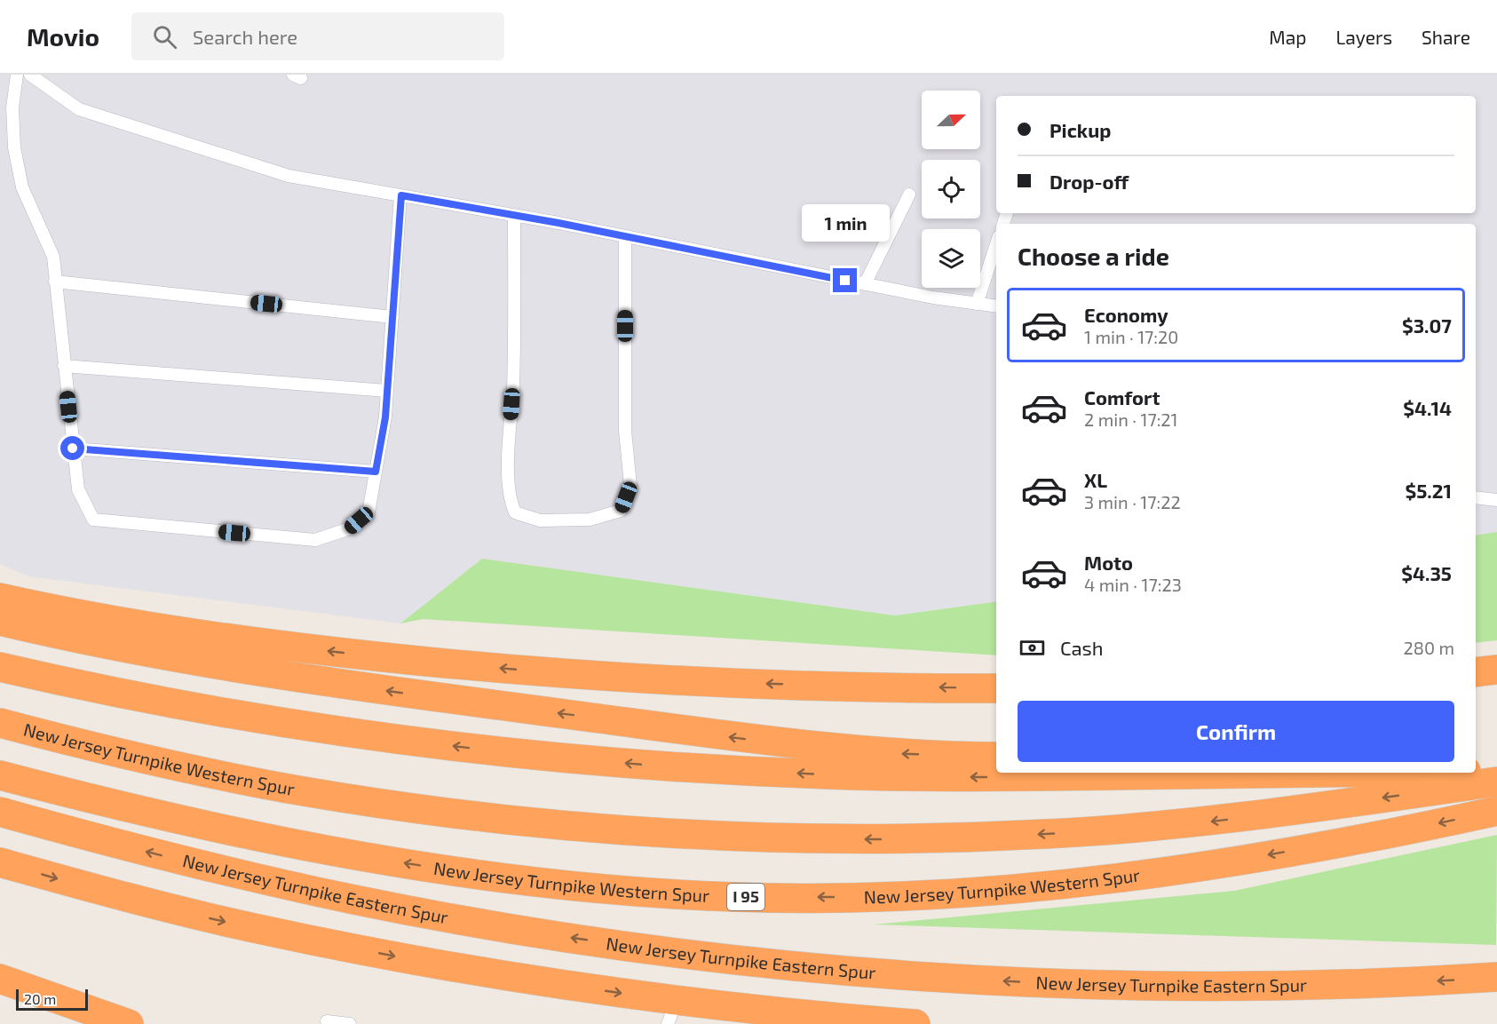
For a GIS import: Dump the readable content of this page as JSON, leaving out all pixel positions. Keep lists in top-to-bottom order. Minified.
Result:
{"streets":{"highway":["New Jersey Turnpike Western Spur","New Jersey Turnpike Eastern Spur","I 95"]},"scale_bar":"20 m","north":"right","page":{"header":"Movio","search":"Search here","nav":["Map","Layers","Share"],"banner":["Pickup","Drop-off"],"bubble":"1 min","heading":"Choose a ride","list":[{"name":"Economy","note":"1 min · 17:20","value":"$3.07"},{"name":"Comfort","note":"2 min · 17:21","value":"$4.14"},{"name":"XL","note":"3 min · 17:22","value":"$5.21"},{"name":"Moto","note":"4 min · 17:23","value":"$4.35"}],"pay":["Cash","280 m"],"buttons":"Confirm","scale":"20 m"}}
